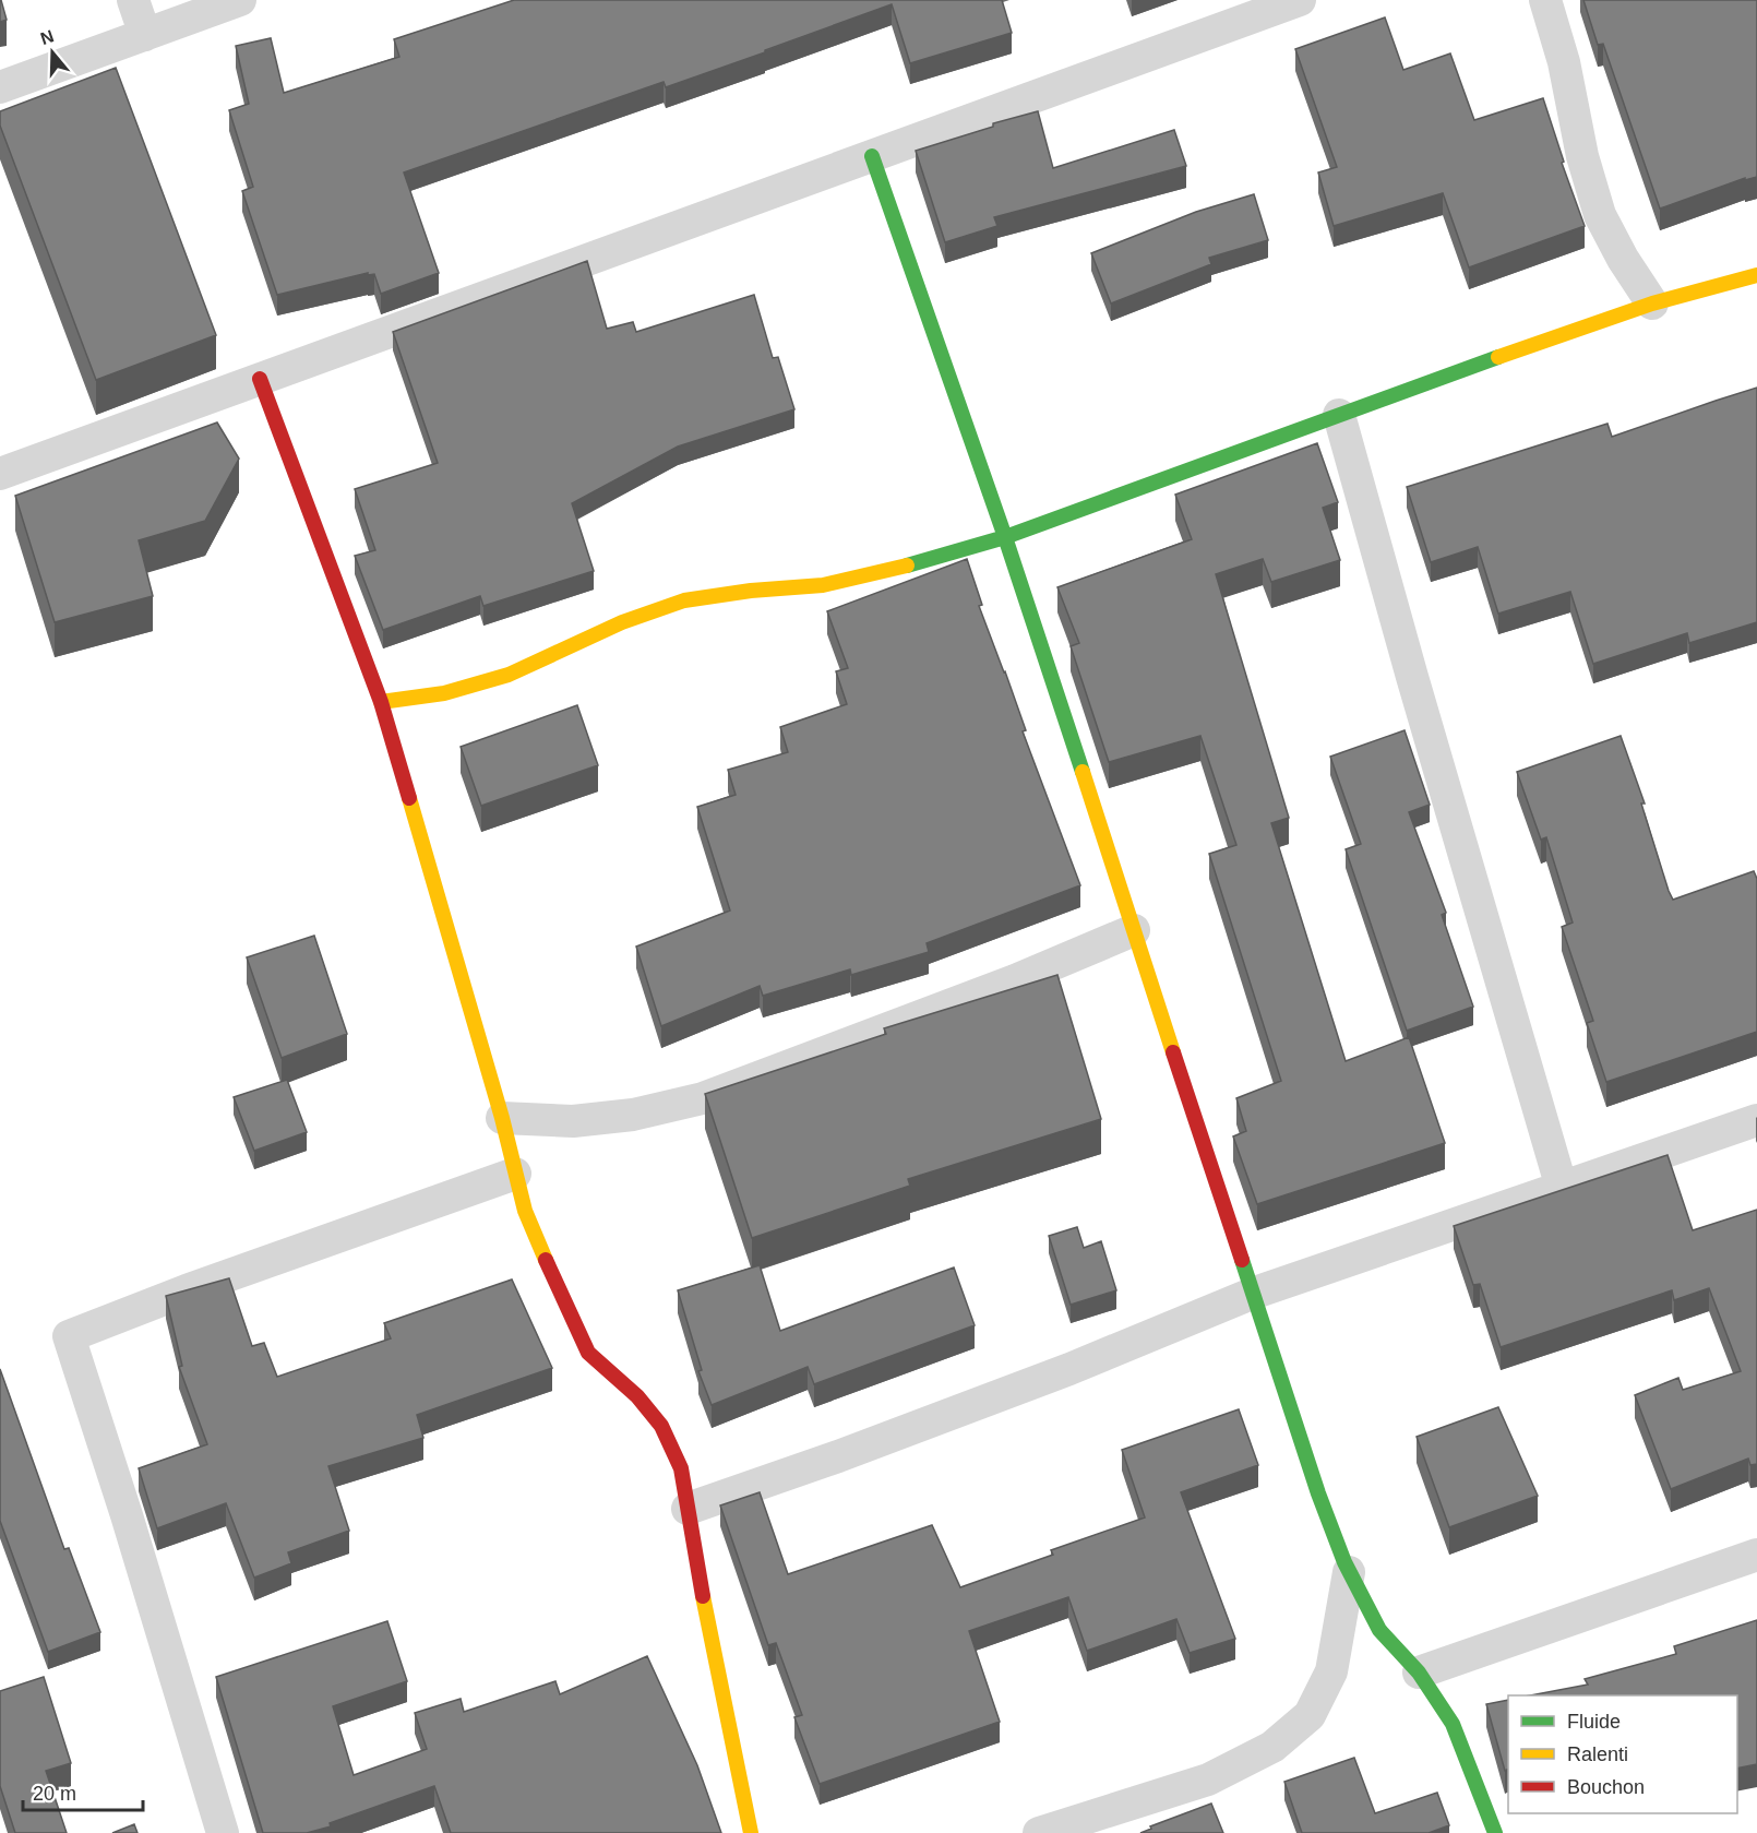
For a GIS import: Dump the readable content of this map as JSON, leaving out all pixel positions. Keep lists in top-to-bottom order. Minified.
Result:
{"legend":["Fluide","Ralenti","Bouchon"],"scale_bar":"20 m","north":"top"}
